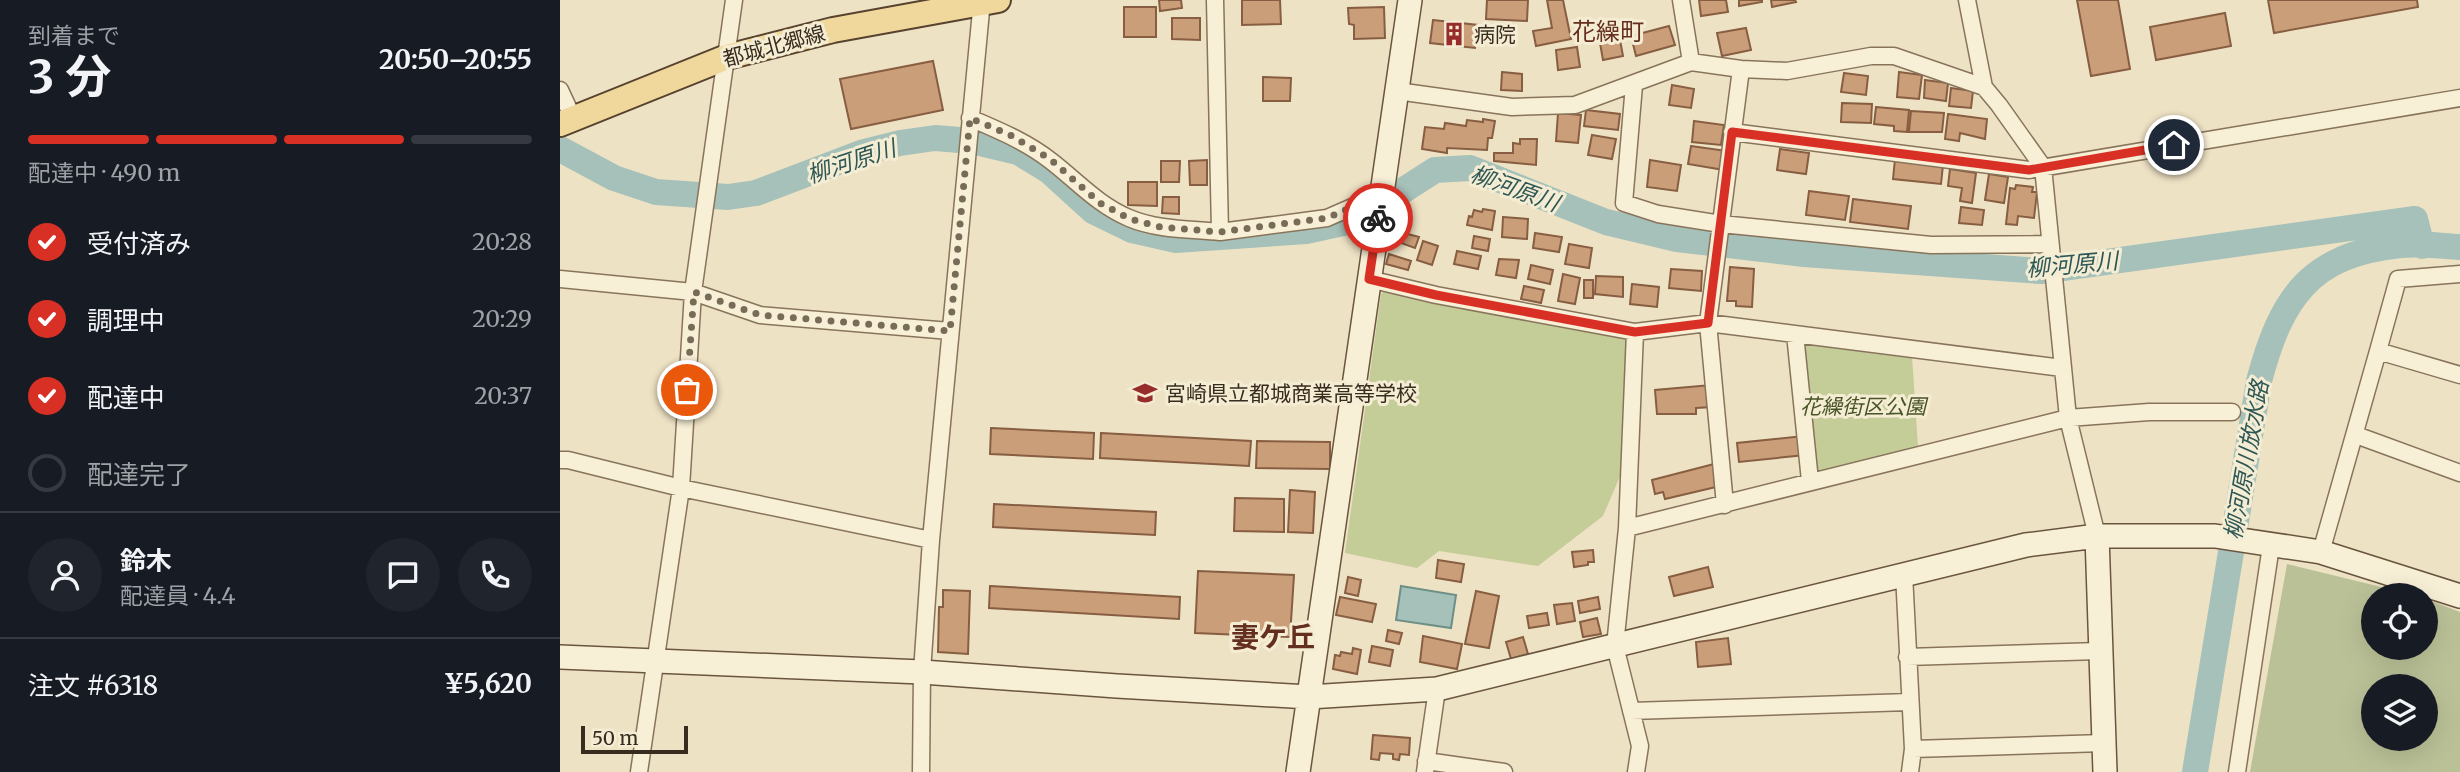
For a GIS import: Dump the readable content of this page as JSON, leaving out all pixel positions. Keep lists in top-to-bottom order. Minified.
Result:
{"streets":{"main road":["都城北郷線"]},"districts":["花繰町","妻ケ丘"],"water":["柳河原川","柳河原川放水路"],"parks":["花繰街区公園"],"places":{"building":["病院"],"school or university":["宮崎県立都城商業高等学校"]},"scale_bar":"50 m","page":{"heading":["3 分","到着まで","20:50–20:55"],"panel":["鈴木","配達員 · 4.4","注文 #6318","¥5,620"],"bar":"配達中 · 490 m","list":[["受付済み","20:28"],["調理中","20:29"],["配達中","20:37"],"配達完了"],"scale":"50 m"}}
